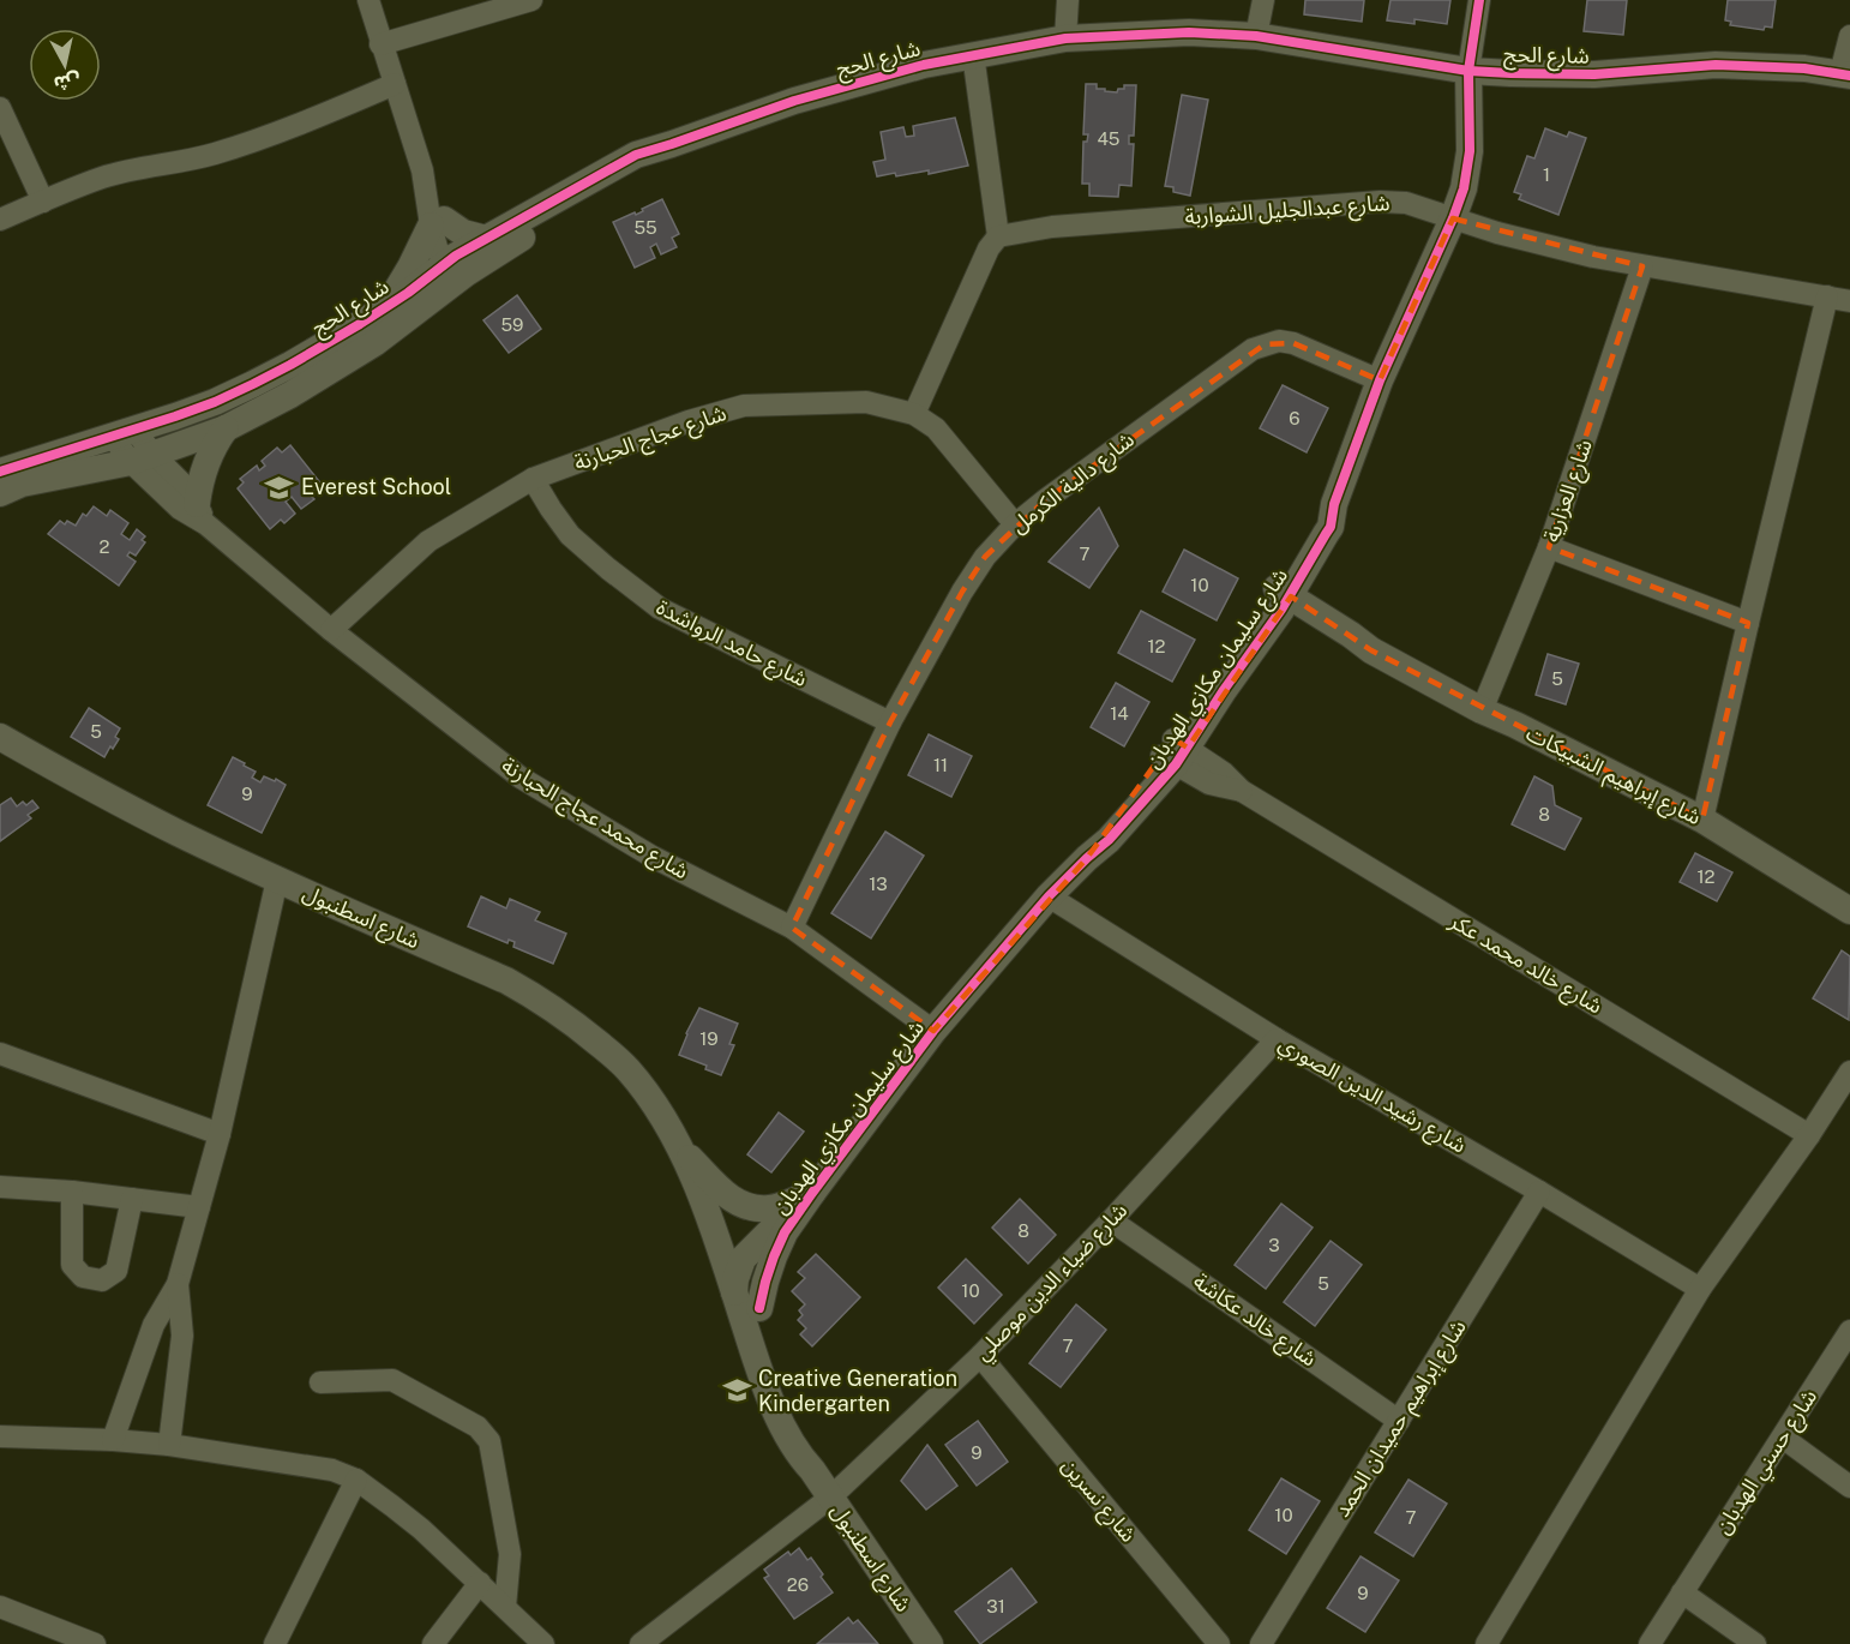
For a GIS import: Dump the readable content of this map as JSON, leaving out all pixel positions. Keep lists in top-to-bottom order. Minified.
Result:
{"streets":{"street":["شارع الحج","شارع عبدالجليل الشواربة","شارع عجاج الحبارنة","شارع دالية الكرمل","شارع العزارية","شارع حامد الرواشدة","شارع سليمان مكازي الهدبان","شارع إبراهيم الشبيكات","شارع محمد عجاج الحبارنة","شارع اسطنبول","شارع خالد محمد عكر","شارع رشيد الدين الصوري","شارع ضياء الدين موصلي","شارع خالد عكاشة","شارع إبراهيم حميدان الحمد","شارع حسني الهدبان","شارع نسرين"]},"crossings":[["شارع الحج","شارع سليمان مكازي الهدبان"],["شارع الحج","شارع محمد عجاج الحبارنة"],["شارع عبدالجليل الشواربة","شارع العزارية"],["شارع عبدالجليل الشواربة","شارع سليمان مكازي الهدبان"],["شارع عجاج الحبارنة","شارع دالية الكرمل"],["شارع عجاج الحبارنة","شارع حامد الرواشدة"],["شارع عجاج الحبارنة","شارع محمد عجاج الحبارنة"],["شارع دالية الكرمل","شارع حامد الرواشدة"],["شارع دالية الكرمل","شارع سليمان مكازي الهدبان"],["شارع دالية الكرمل","شارع محمد عجاج الحبارنة"],["شارع العزارية","شارع إبراهيم الشبيكات"],["شارع سليمان مكازي الهدبان","شارع إبراهيم الشبيكات"],["شارع سليمان مكازي الهدبان","شارع محمد عجاج الحبارنة"],["شارع سليمان مكازي الهدبان","شارع اسطنبول"],["شارع سليمان مكازي الهدبان","شارع خالد محمد عكر"],["شارع سليمان مكازي الهدبان","شارع رشيد الدين الصوري"],["شارع اسطنبول","شارع ضياء الدين موصلي"],["شارع رشيد الدين الصوري","شارع ضياء الدين موصلي"],["شارع رشيد الدين الصوري","شارع إبراهيم حميدان الحمد"],["شارع ضياء الدين موصلي","شارع خالد عكاشة"],["شارع ضياء الدين موصلي","شارع نسرين"],["شارع خالد عكاشة","شارع إبراهيم حميدان الحمد"]],"places":{"school or university":["Everest School","Creative Generation Kindergarten"]},"house_numbers":["45","1","55","59","6","2","7","10","12","5","14","5","11","9","8","12","13","19","8","3","5","10","7","9","10","7","26","9","31"],"north":"bottom"}
